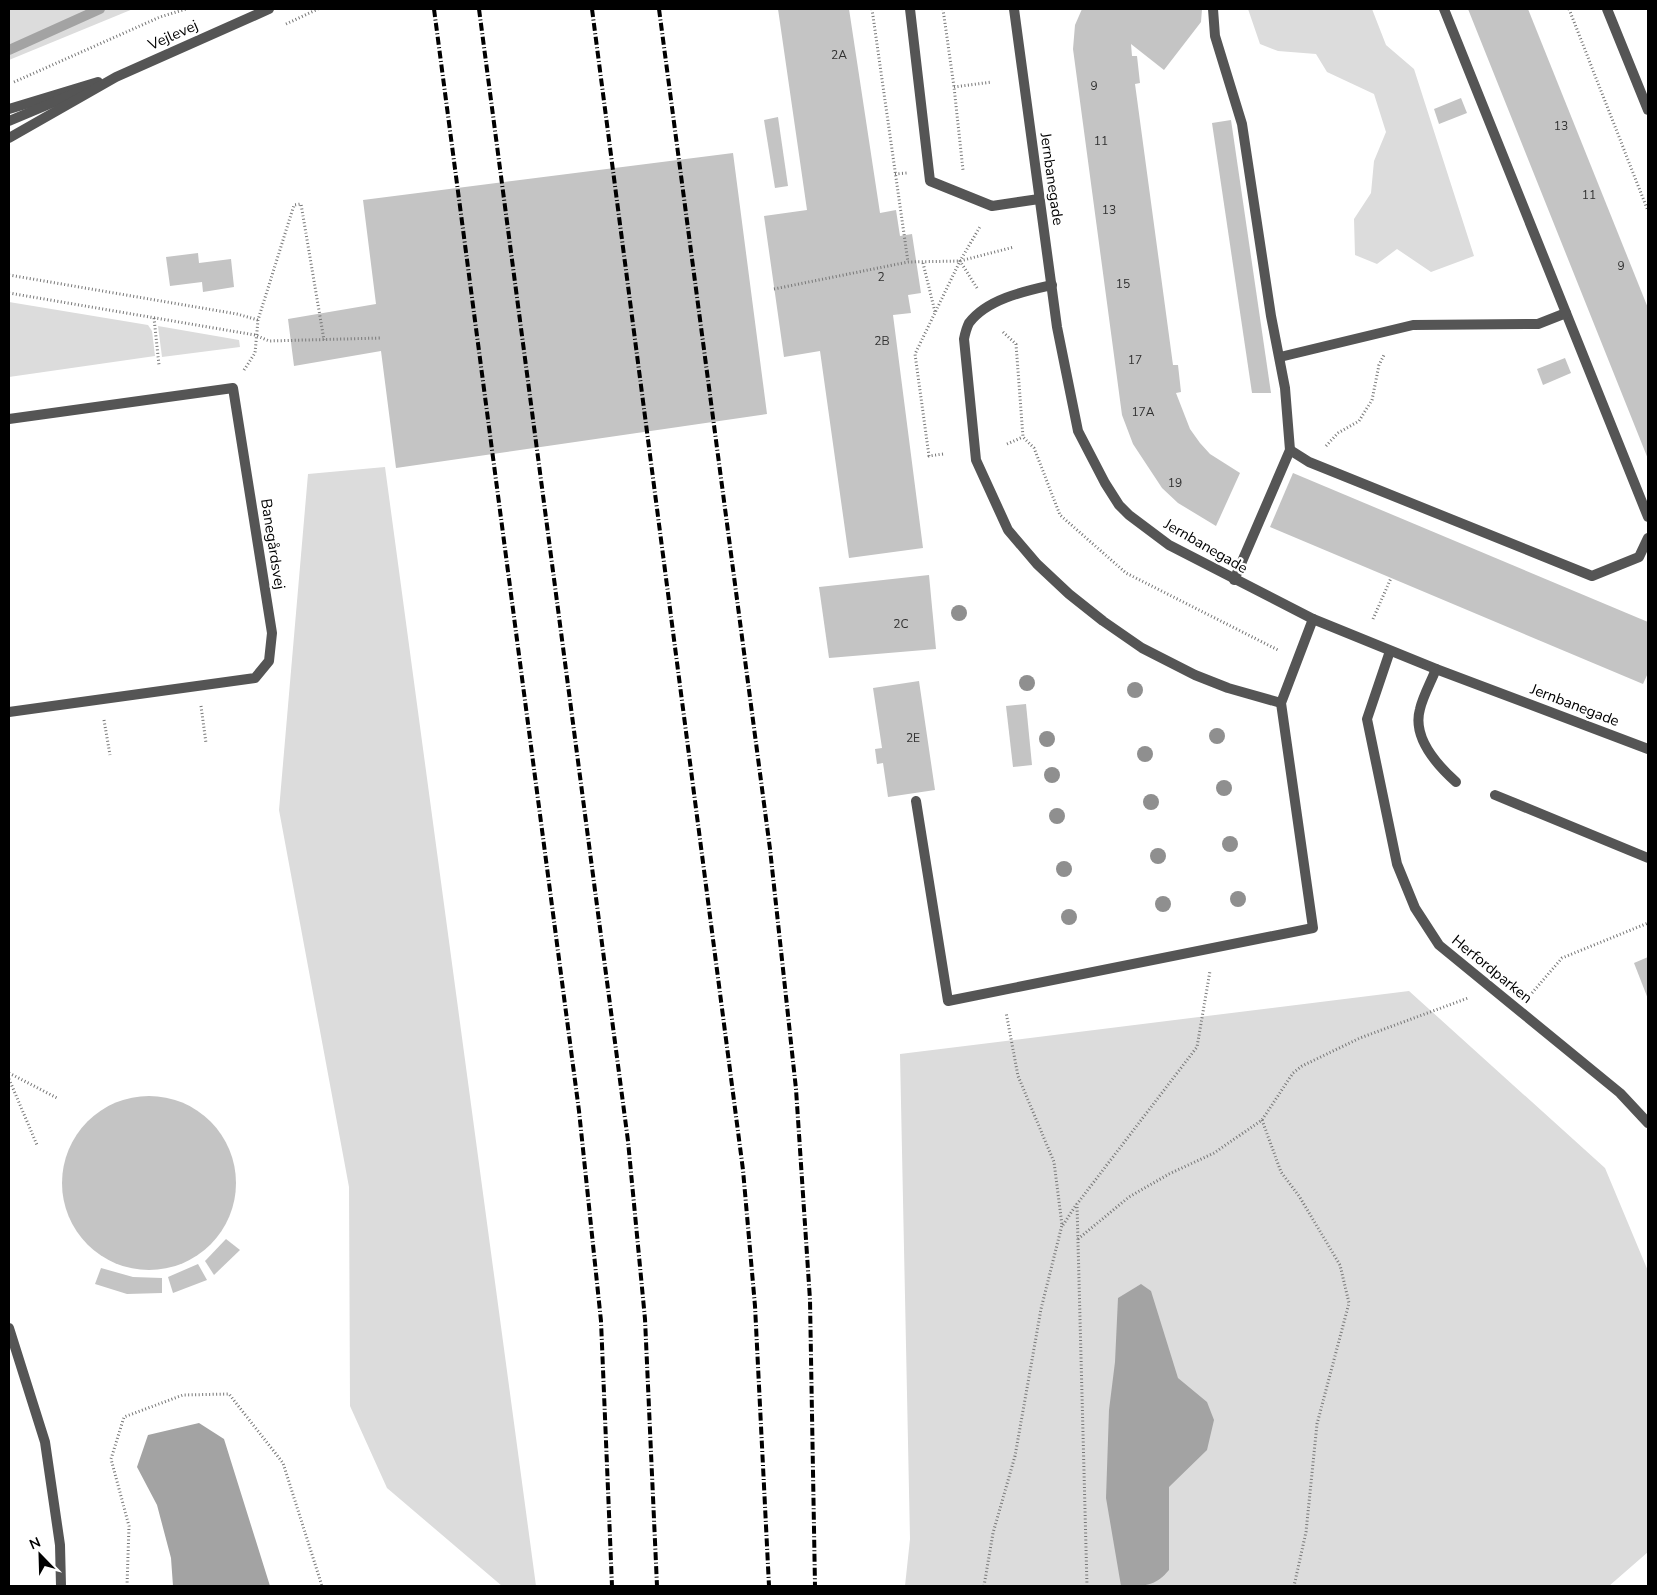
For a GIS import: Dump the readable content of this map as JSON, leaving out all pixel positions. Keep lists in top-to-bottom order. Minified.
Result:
{"streets":{"street":["Vejlevej","Jernbanegade","Banegårdsvej","Herfordparken"]},"crossings":[["Jernbanegade","Herfordparken"]],"house_numbers":["2A","9","13","11","11","13","9","2","15","2B","17","17A","19","2C","2E"],"north":"top left"}
